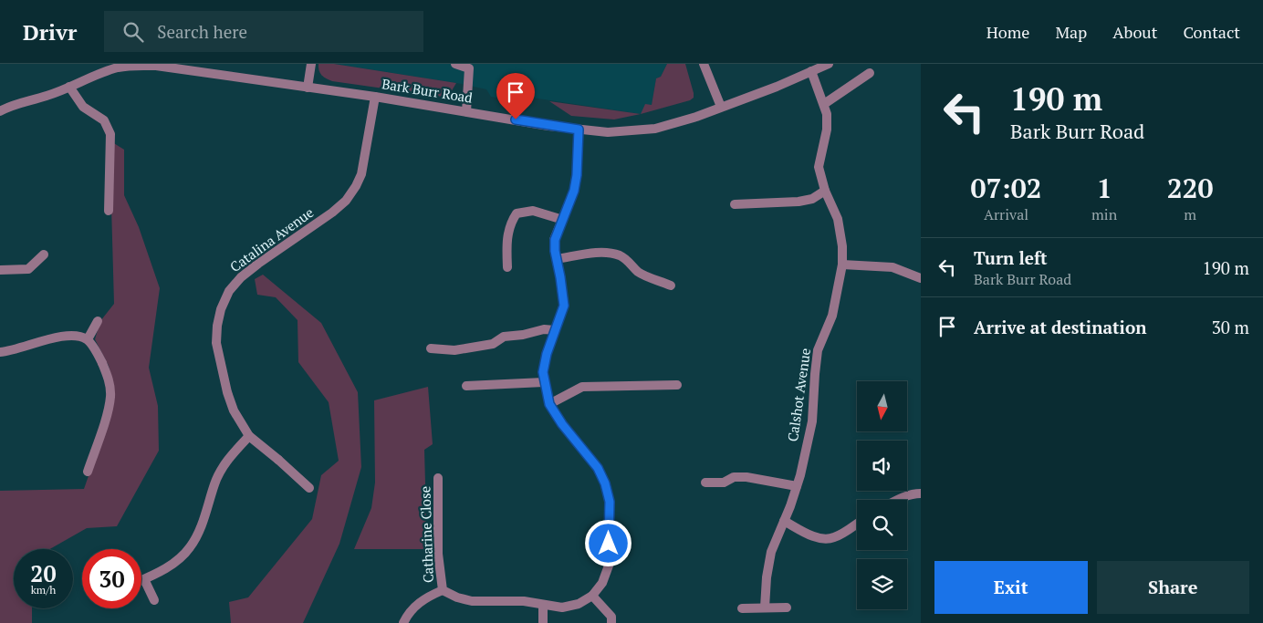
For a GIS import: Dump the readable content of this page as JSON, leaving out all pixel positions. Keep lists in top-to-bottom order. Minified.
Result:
{"streets":{"street":["Bark Burr Road","Catalina Avenue","Calshot Avenue","Catharine Close"]},"crossings":[["Bark Burr Road","Catalina Avenue"],["Bark Burr Road","Calshot Avenue"]],"north":"bottom","page":{"header":"Drivr","search":"Search here","nav":["Home","Map","About","Contact"],"turn":["190 m","Bark Burr Road"],"eta":["07:02","Arrival","1","min","220","m"],"list":[{"name":"Turn left","note":"Bark Burr Road","value":"190 m"},{"name":"Arrive at destination","value":"30 m"}],"speed":"20 km/h","limit":"30","buttons":["Exit","Share"]}}
